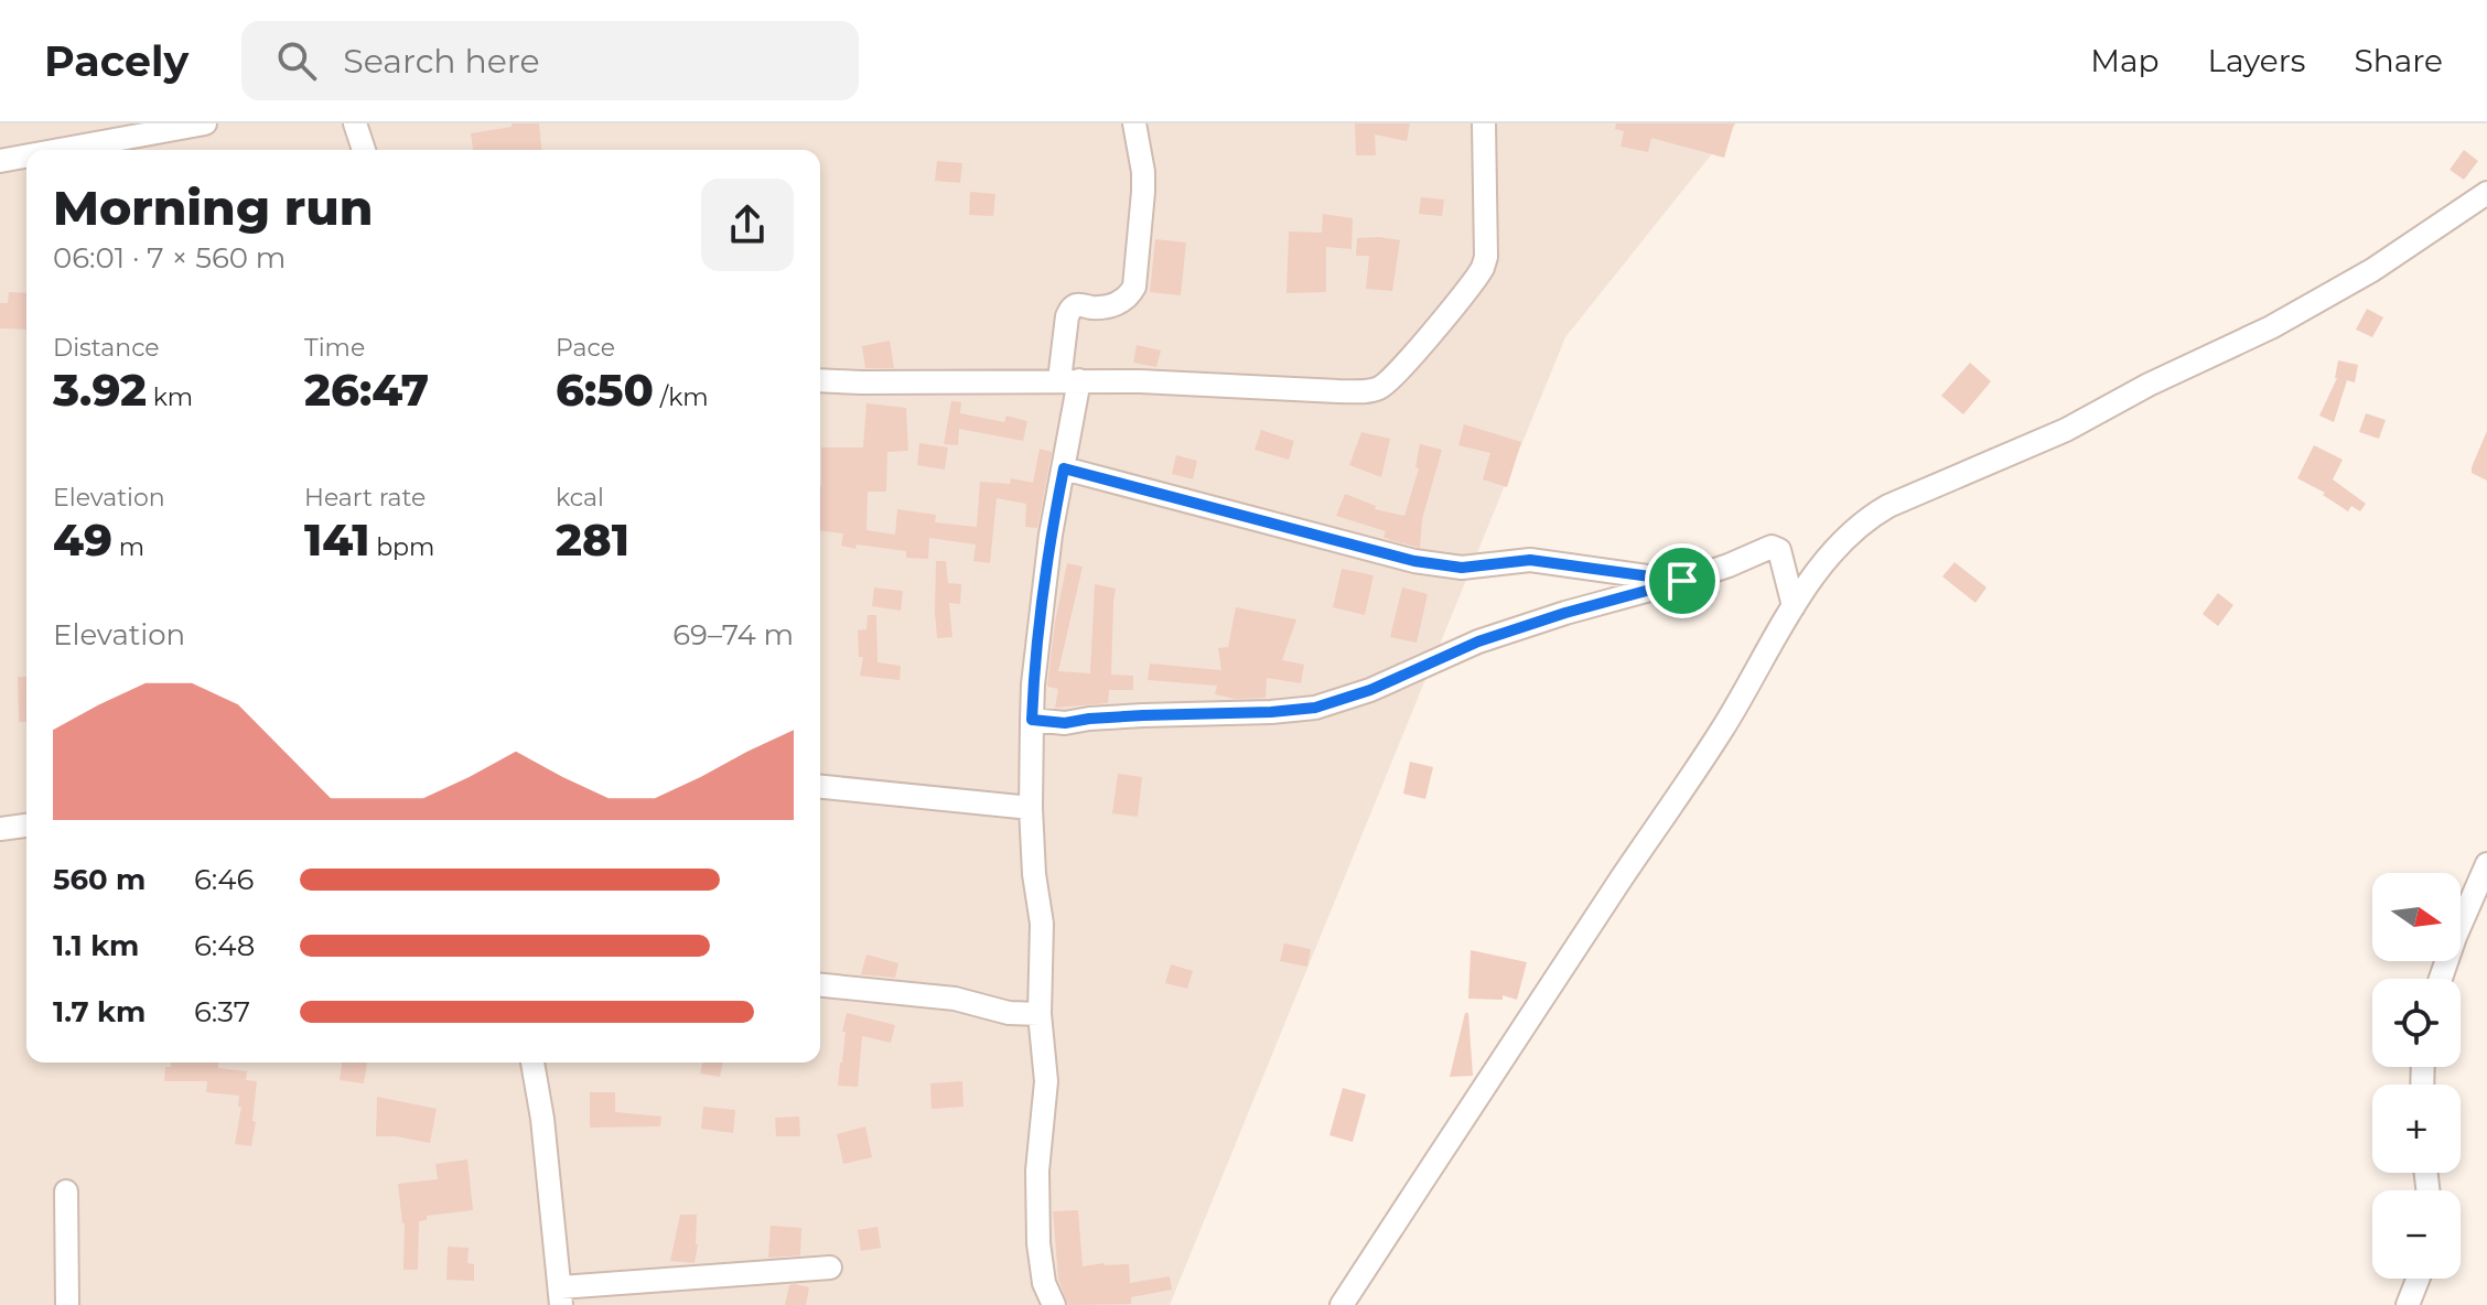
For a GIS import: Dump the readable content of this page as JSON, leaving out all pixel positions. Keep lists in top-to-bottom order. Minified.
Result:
{"north":"right","page":{"header":"Pacely","search":"Search here","nav":["Map","Layers","Share"],"heading":["Morning run","06:01 · 7 × 560 m"],"stats":[["Distance","3.92 km"],["Time","26:47"],["Pace","6:50 /km"],["Elevation","49 m"],["Heart rate","141 bpm"],["kcal","281"]],"chart":["Elevation","69–74 m"],"list":[{"name":"560 m","note":"6:46"},{"name":"1.1 km","note":"6:48"},{"name":"1.7 km","note":"6:37"}],"map_buttons":["+","−"]}}
